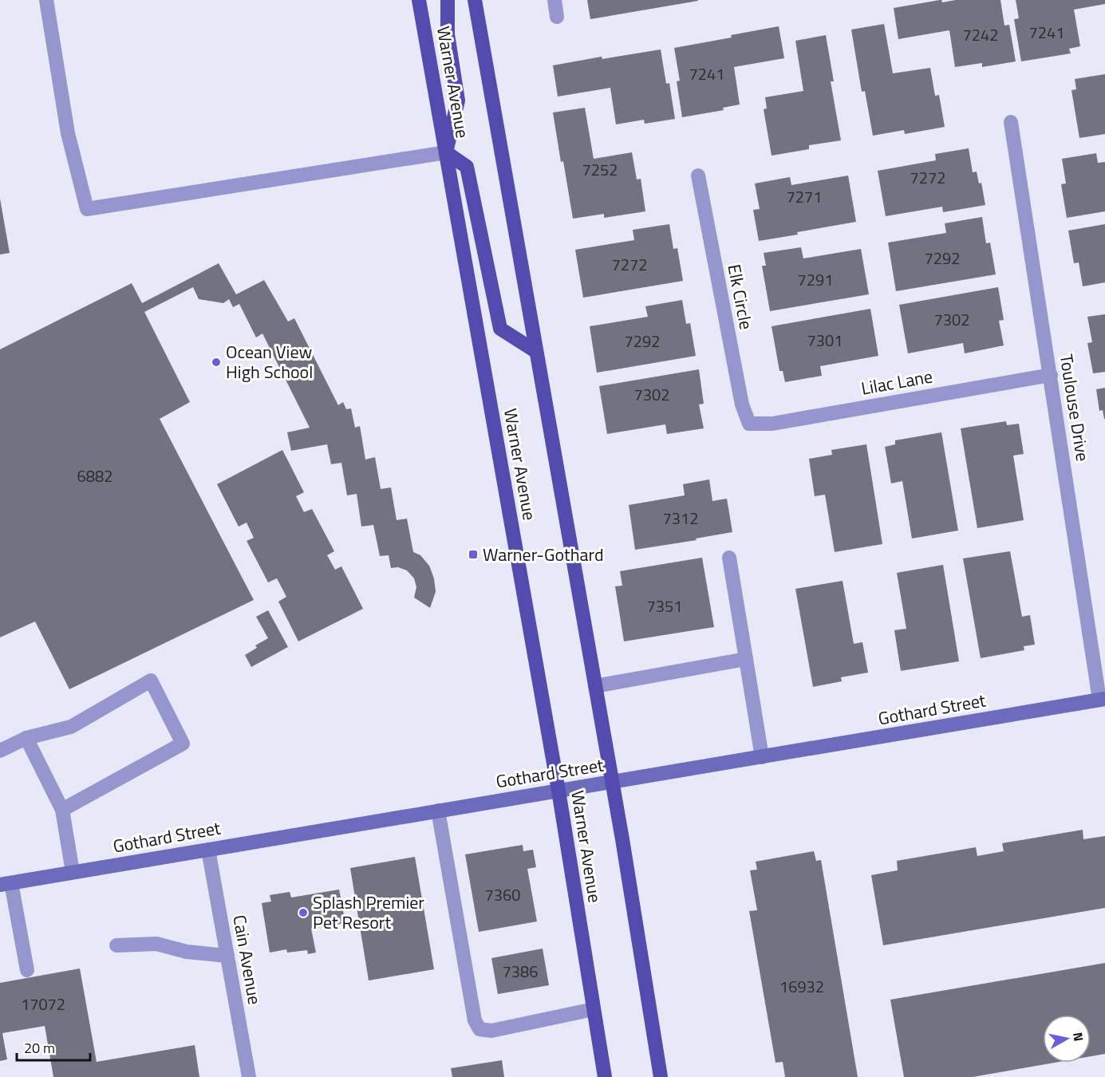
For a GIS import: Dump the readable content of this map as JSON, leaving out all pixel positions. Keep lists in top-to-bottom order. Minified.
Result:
{"streets":{"main road":["Warner Avenue"],"street":["Elk Circle","Lilac Lane","Toulouse Drive","Gothard Street","Cain Avenue"]},"crossings":[["Warner Avenue","Gothard Street"],["Elk Circle","Lilac Lane"],["Lilac Lane","Toulouse Drive"],["Toulouse Drive","Gothard Street"],["Gothard Street","Cain Avenue"]],"places":{"other":["Ocean View High School","Splash Premier Pet Resort"],"transit":["Warner-Gothard"]},"house_numbers":["7241","7242","7241","7252","7272","7271","7292","7272","7291","7302","7301","7292","7302","6882","7312","7351","7360","7386","16932","17072"],"scale_bar":"20 m","north":"right"}
